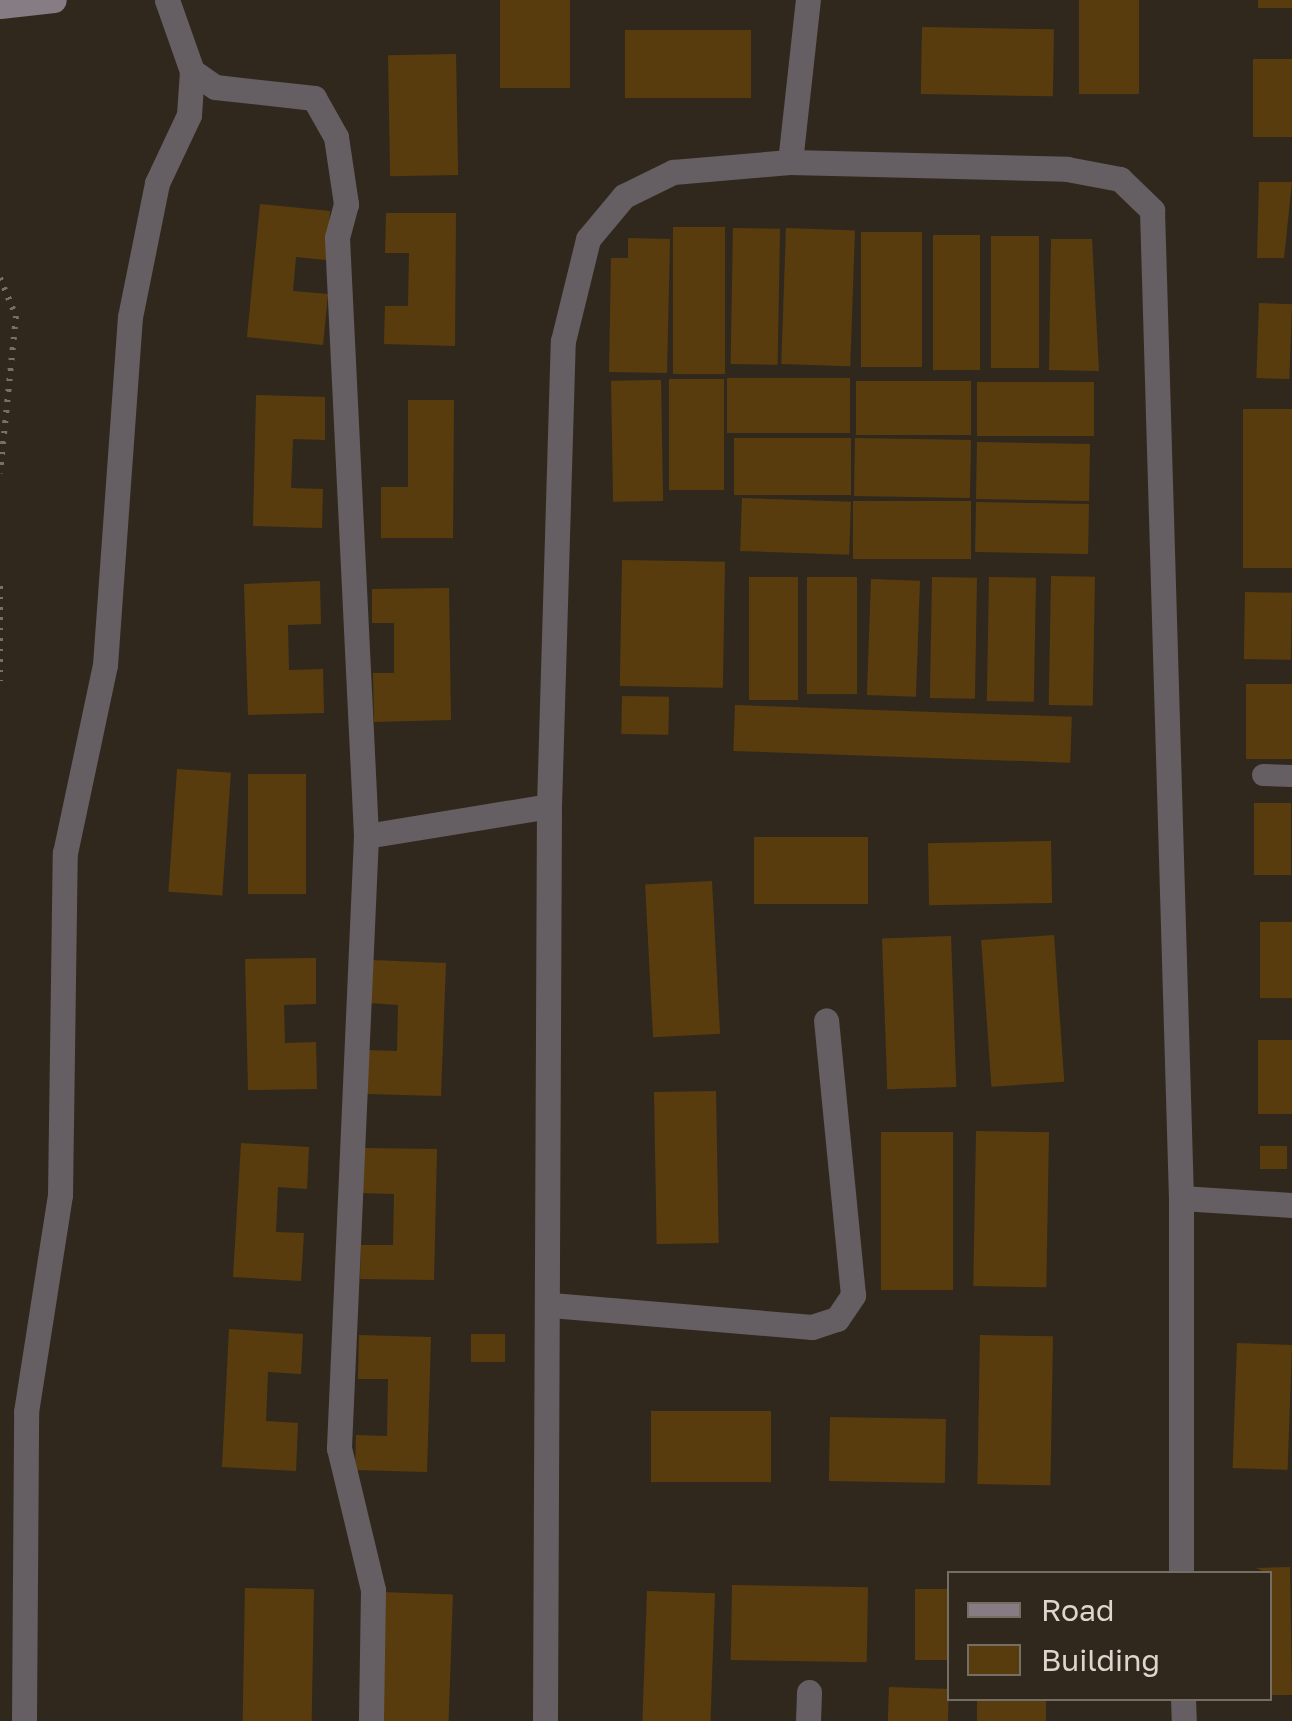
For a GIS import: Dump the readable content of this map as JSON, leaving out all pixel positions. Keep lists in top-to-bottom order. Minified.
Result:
{"legend":["Road","Building"]}
